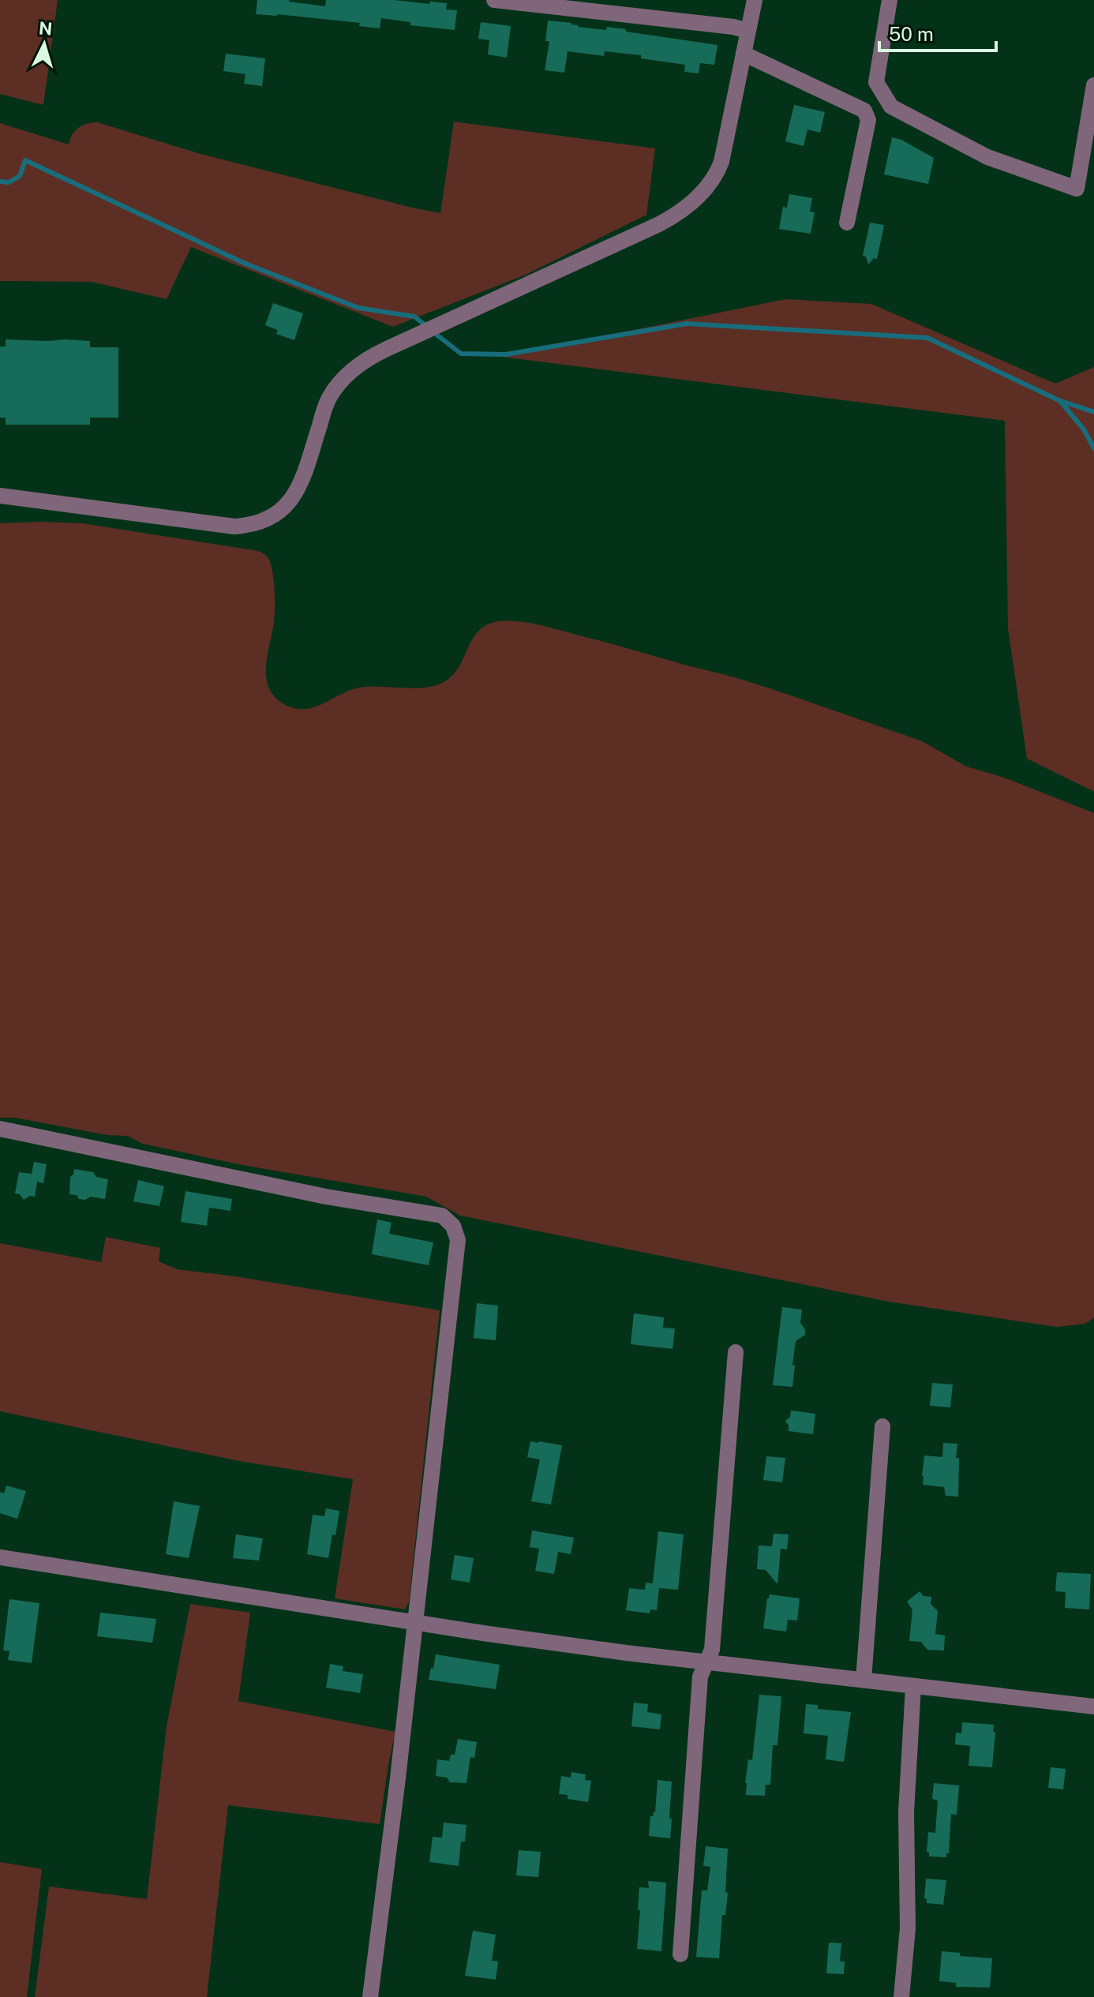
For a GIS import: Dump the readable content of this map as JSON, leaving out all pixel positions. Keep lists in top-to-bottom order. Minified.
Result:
{"scale_bar":"50 m","north":"top"}
